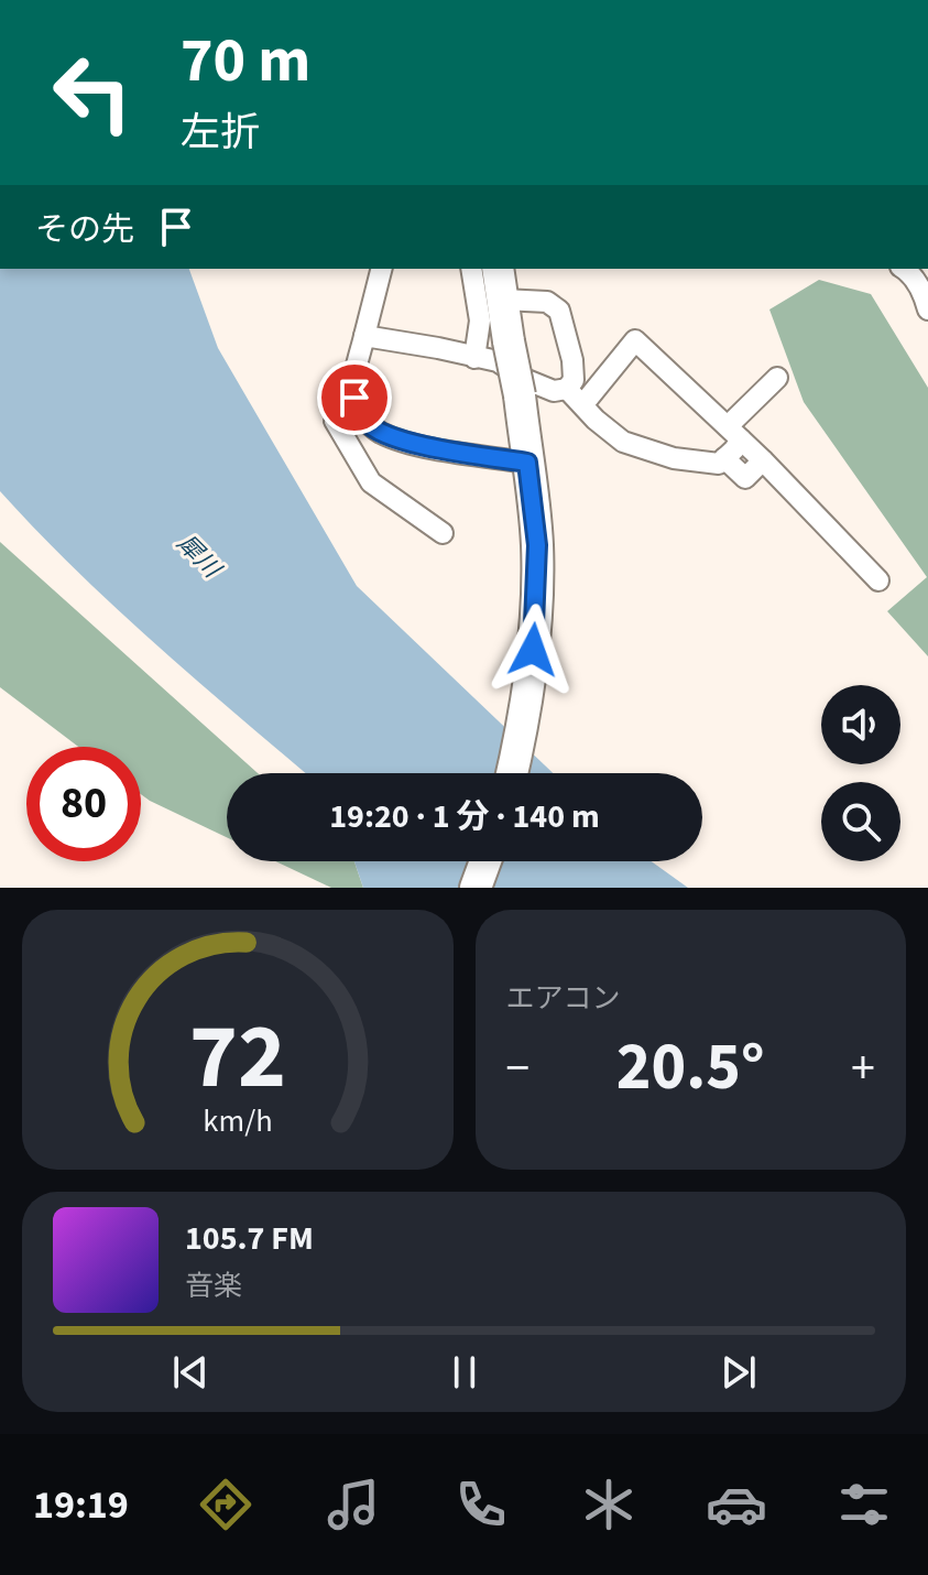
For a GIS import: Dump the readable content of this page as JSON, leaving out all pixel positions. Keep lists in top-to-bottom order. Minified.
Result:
{"water":["犀川"],"page":{"turn":["70 m","左折"],"then":"その先","limit":"80","trip":"19:20 · 1 分 · 140 m","tile":"エアコン","heat":["−","20.5°","+"],"song":["105.7 FM","音楽"],"tabs":"19:19","gauge":["72","km/h"]}}
